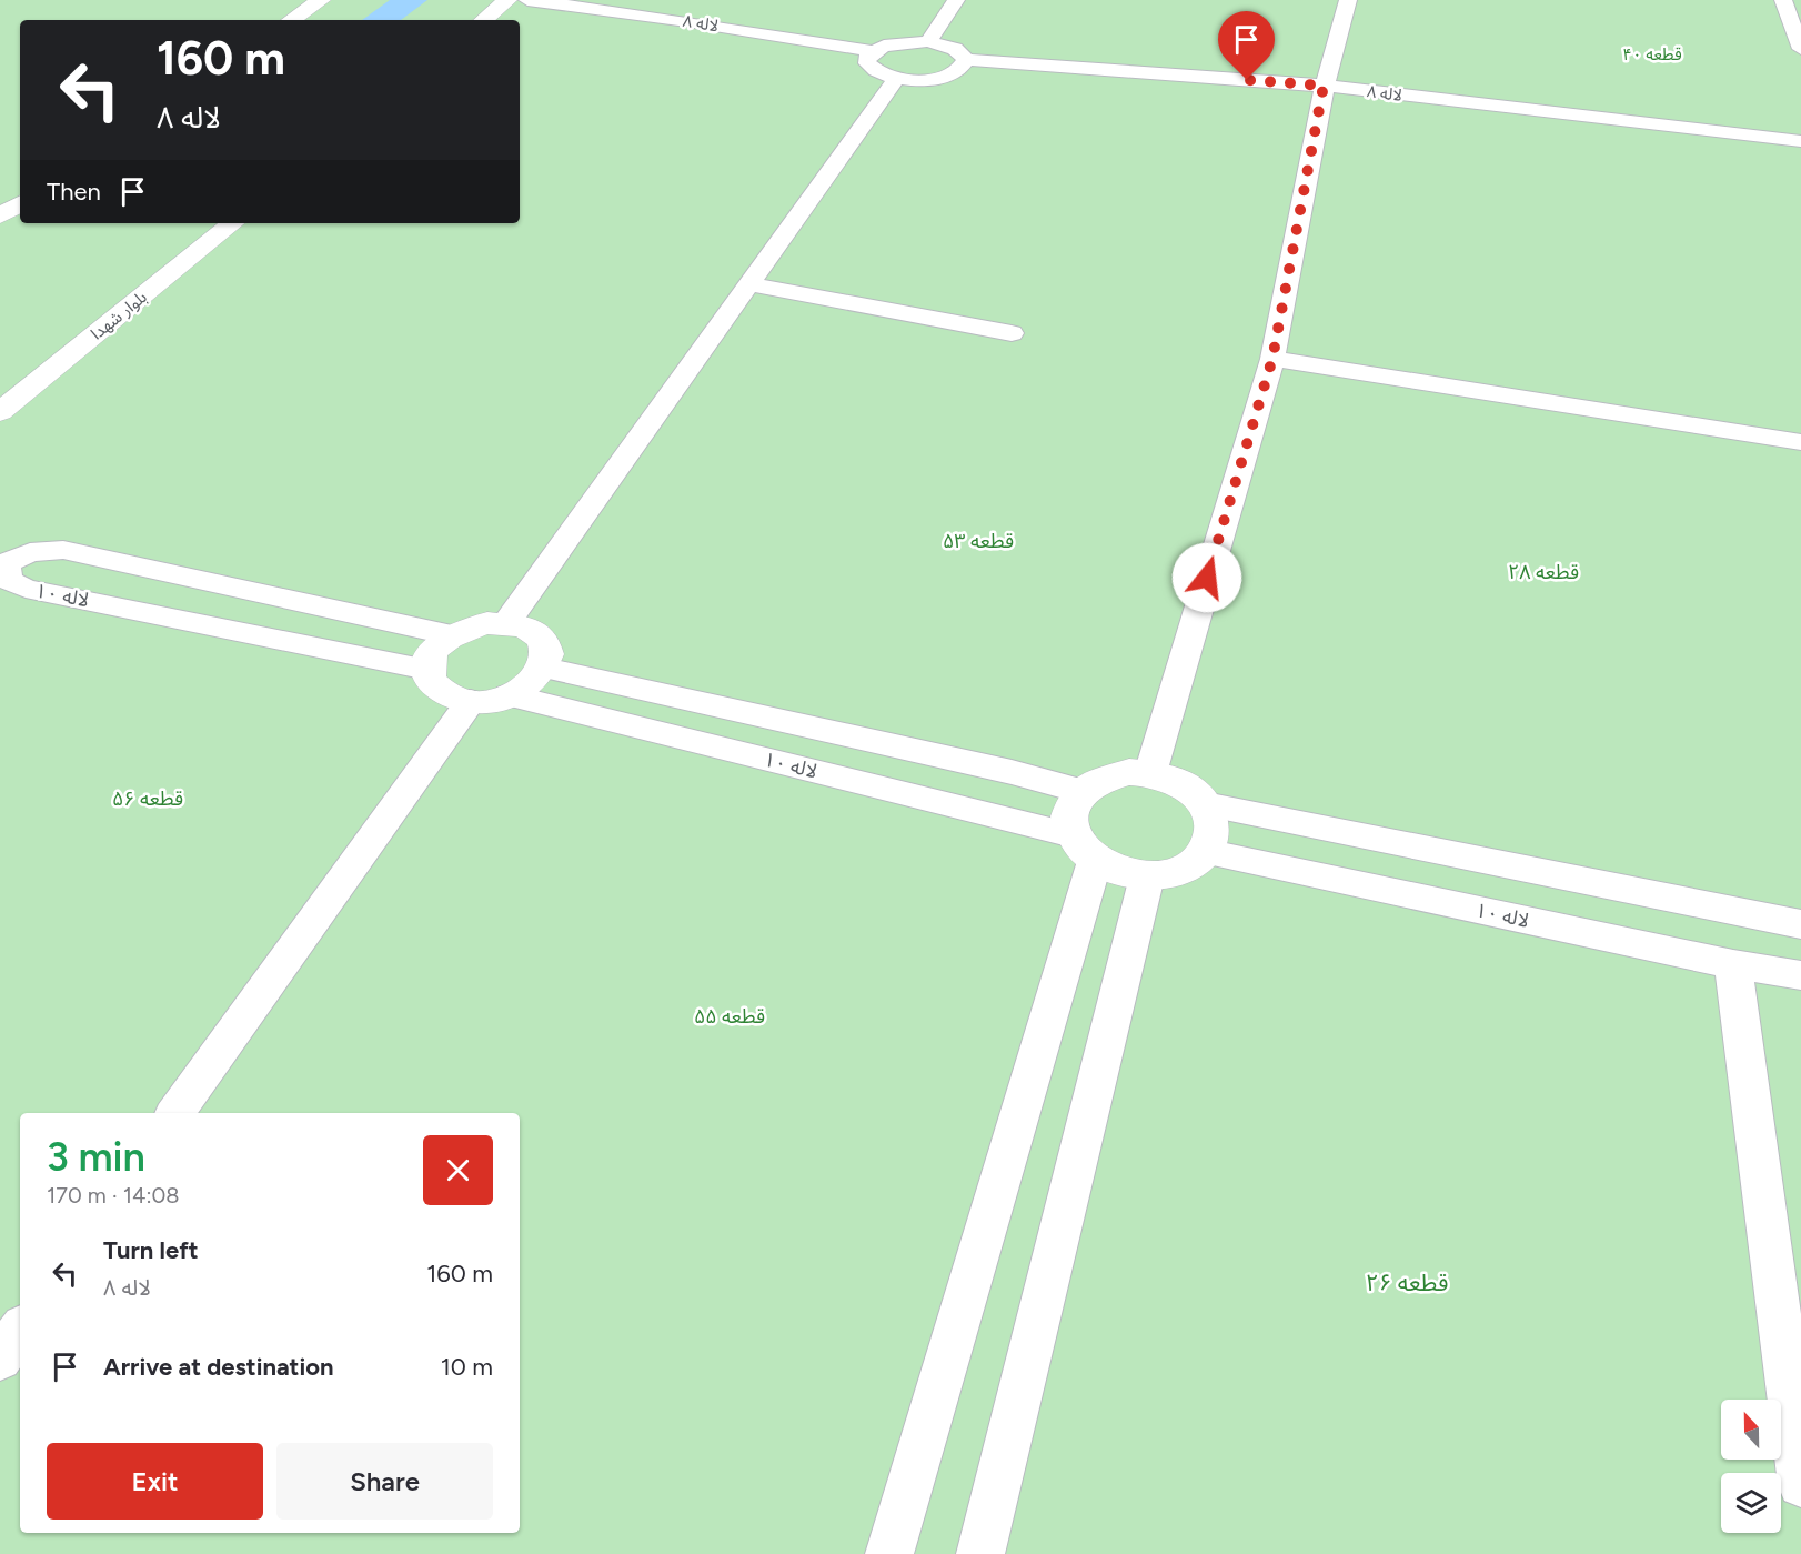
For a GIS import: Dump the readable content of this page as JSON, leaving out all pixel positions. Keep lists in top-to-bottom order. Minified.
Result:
{"streets":{"street":["بلوار شهدا"],"lane":["لاله ۸","لاله ۱۰"]},"parks":["قطعه ۴۰","قطعه ۵۳","قطعه ۲۸","قطعه ۵۶","قطعه ۵۵","قطعه ۲۶"],"north":"top","page":{"turn":["160 m","لاله ۸"],"then":"Then","heading":["3 min","170 m · 14:08"],"list":[{"name":"Turn left","note":"لاله ۸","value":"160 m"},{"name":"Arrive at destination","value":"10 m"}],"buttons":["Exit","Share"]}}
